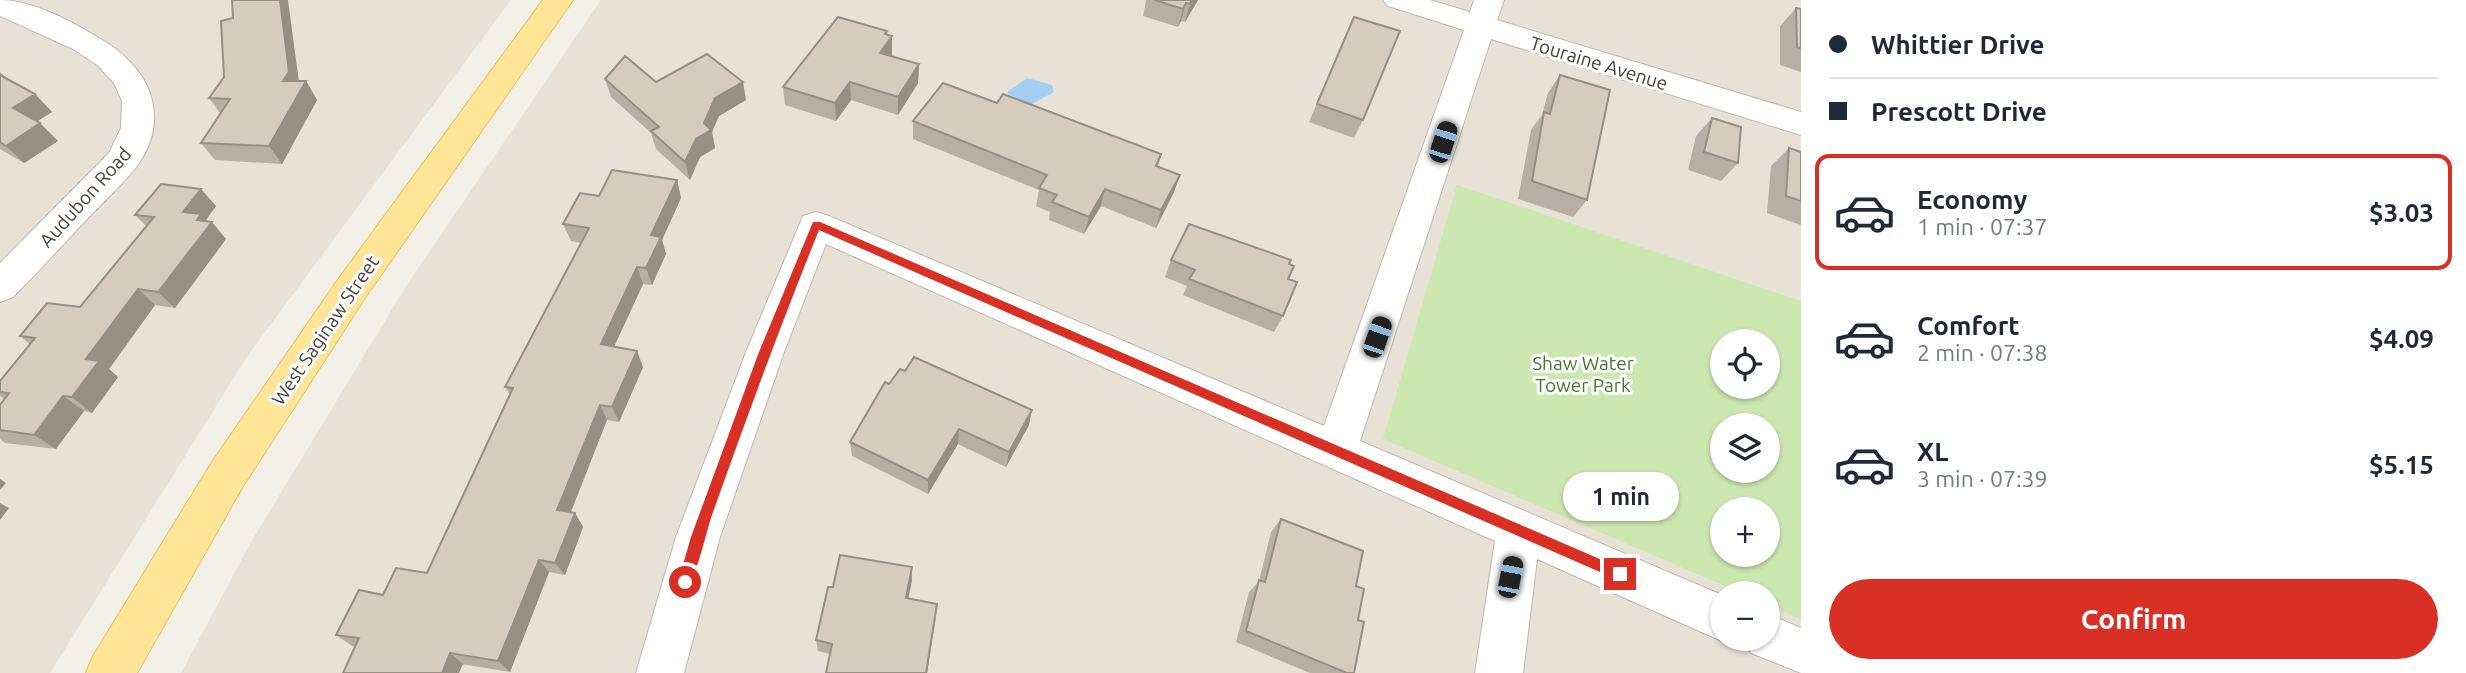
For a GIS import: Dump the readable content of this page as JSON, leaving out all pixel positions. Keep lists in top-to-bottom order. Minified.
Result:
{"streets":{"main road":["West Saginaw Street"],"street":["Touraine Avenue","Audubon Road"]},"parks":["Shaw Water Tower Park"],"page":{"banner":["Whittier Drive","Prescott Drive"],"list":[{"name":"Economy","note":"1 min · 07:37","value":"$3.03"},{"name":"Comfort","note":"2 min · 07:38","value":"$4.09"},{"name":"XL","note":"3 min · 07:39","value":"$5.15"}],"map_buttons":["+","−"],"bubble":"1 min","buttons":"Confirm"}}
